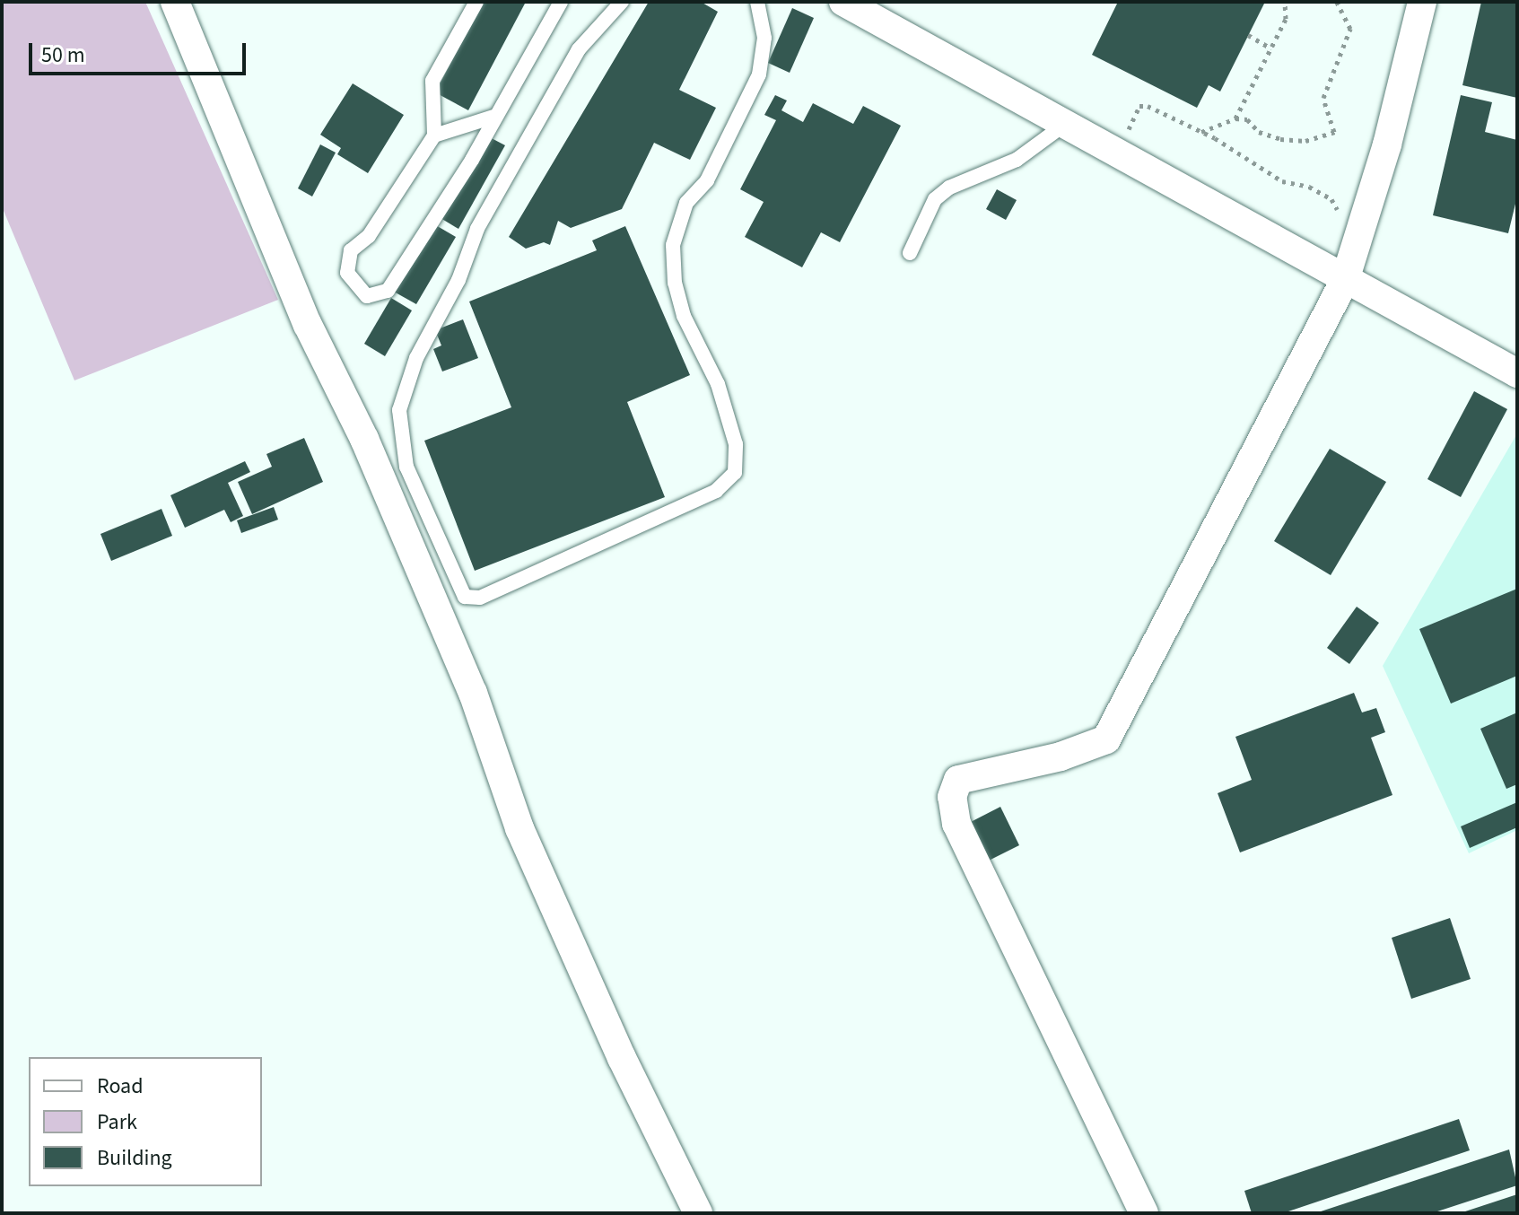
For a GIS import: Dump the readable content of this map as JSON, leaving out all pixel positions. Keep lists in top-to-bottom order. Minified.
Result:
{"legend":["Road","Park","Building"],"scale_bar":"50 m"}
